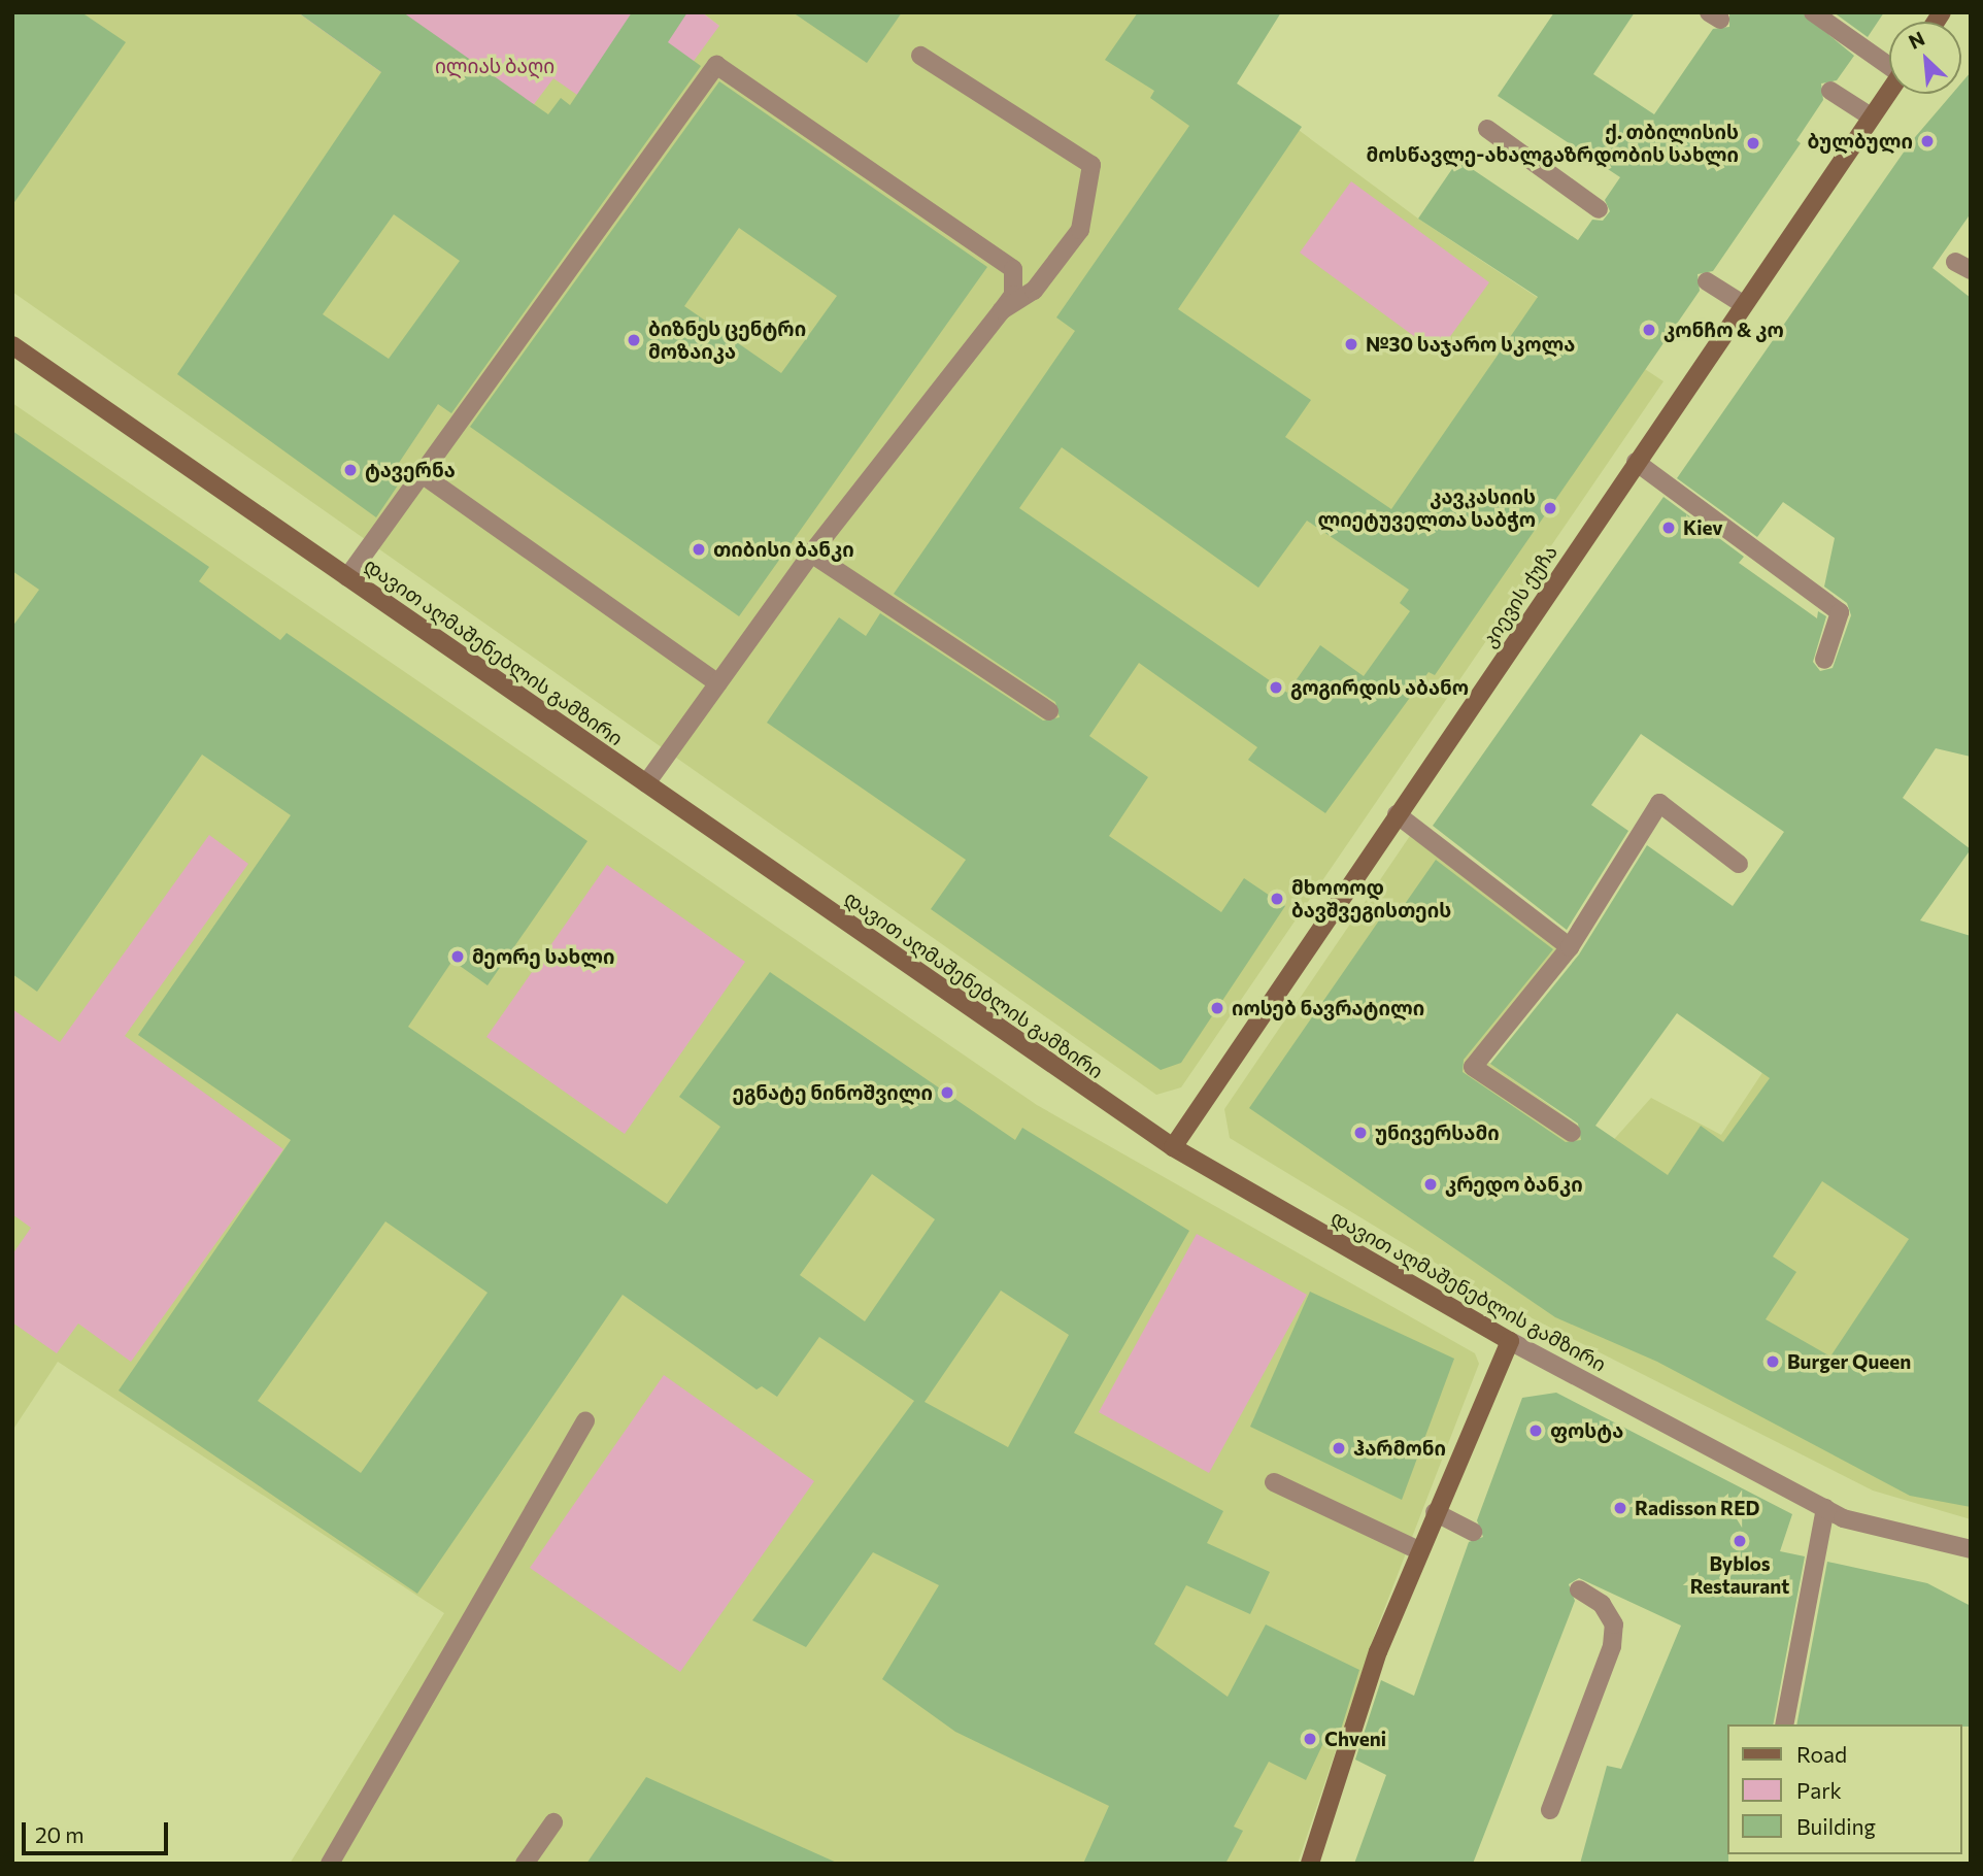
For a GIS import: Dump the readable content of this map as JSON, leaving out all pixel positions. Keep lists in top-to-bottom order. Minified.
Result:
{"streets":{"main road":["კიევის ქუჩა","დავით აღმაშენებლის გამზირი"]},"crossings":[["კიევის ქუჩა","დავით აღმაშენებლის გამზირი"]],"parks":["ილიას ბაღი"],"places":["ბულბული","ქ. თბილისის მოსწავლე-ახალგაზრდობის სახლი","კონჩო & კო","ბიზნეს ცენტრი მოზაიკა","№30 საჯარო სკოლა","ტავერნა","კავკასიის ლიეტუველთა საბჭო","Kiev","თიბისი ბანკი","გოგირდის აბანო","მხოოოდ ბავშვეგისთეის","მეორე სახლი","იოსებ ნავრატილი","ეგნატე ნინოშვილი","უნივერსამი","კრედო ბანკი","Burger Queen","ფოსტა","ჰარმონი","Radisson RED","Byblos Restaurant","Chveni"],"legend":["Road","Park","Building"],"scale_bar":"20 m","north":"top left"}
